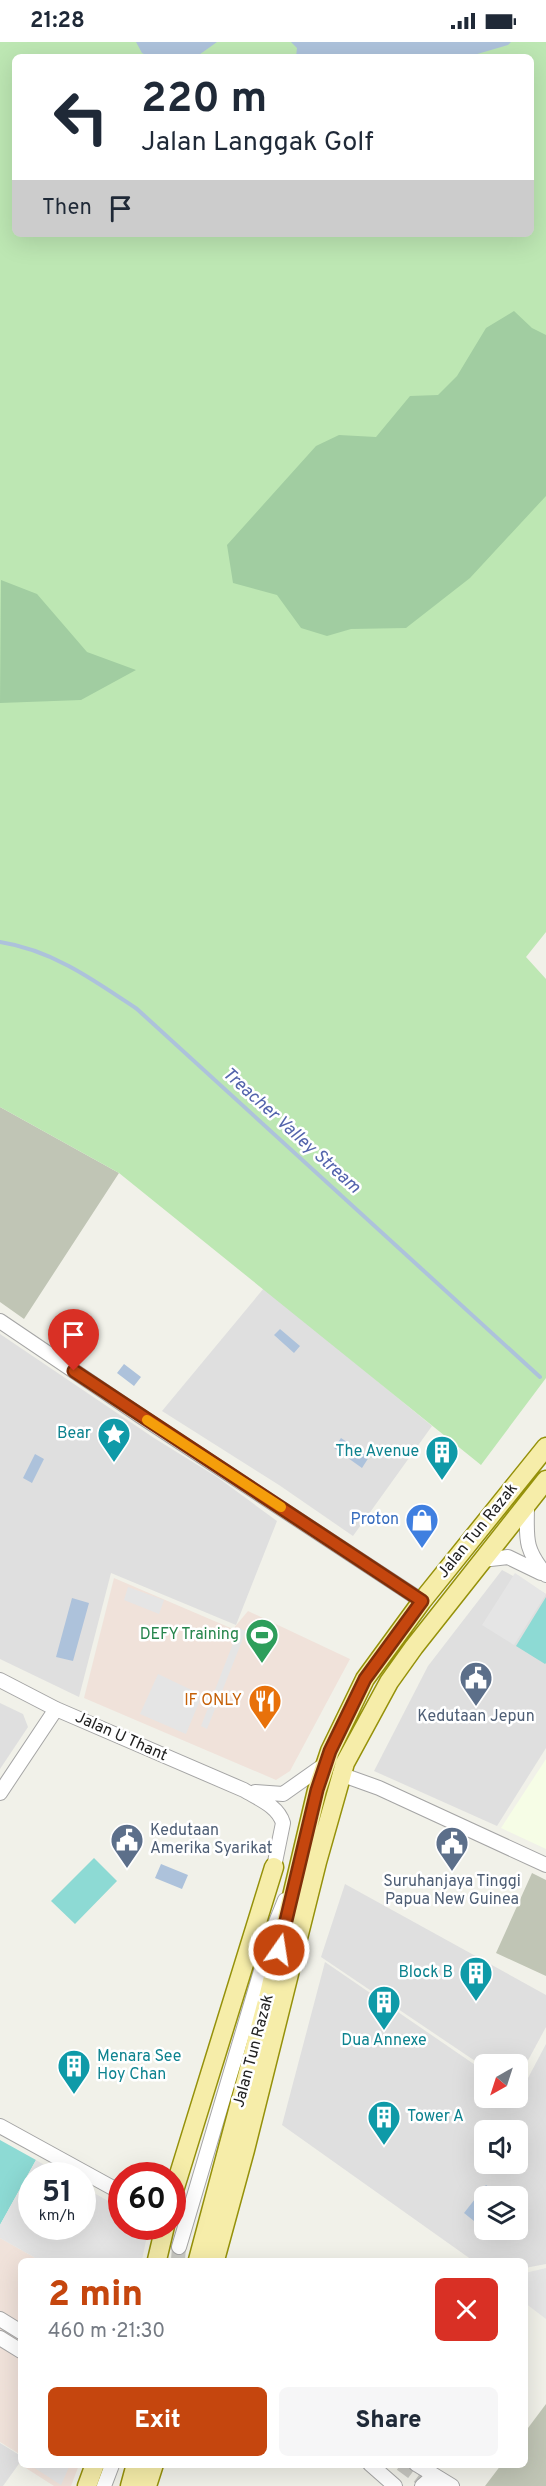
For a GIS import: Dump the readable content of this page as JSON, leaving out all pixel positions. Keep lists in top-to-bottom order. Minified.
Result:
{"streets":{"main road":["Jalan Tun Razak"],"street":["Jalan U Thant"]},"crossings":[["Jalan Tun Razak","Jalan U Thant"]],"water":["Treacher Valley Stream"],"places":{"place":["Bear"],"building":["The Avenue","Block B","Dua Annexe","Menara See Hoy Chan","Tower A"],"shop":["Proton"],"sports":["DEFY Training"],"public building":["Kedutaan Jepun","Kedutaan Amerika Syarikat","Suruhanjaya Tinggi Papua New Guinea"],"restaurant":["IF ONLY"]},"north":"bottom left","page":{"status":"21:28","turn":["220 m","Jalan Langgak Golf"],"then":"Then","speed":"51 km/h","limit":"60","heading":["2 min","460 m · 21:30"],"buttons":["Exit","Share"]}}
